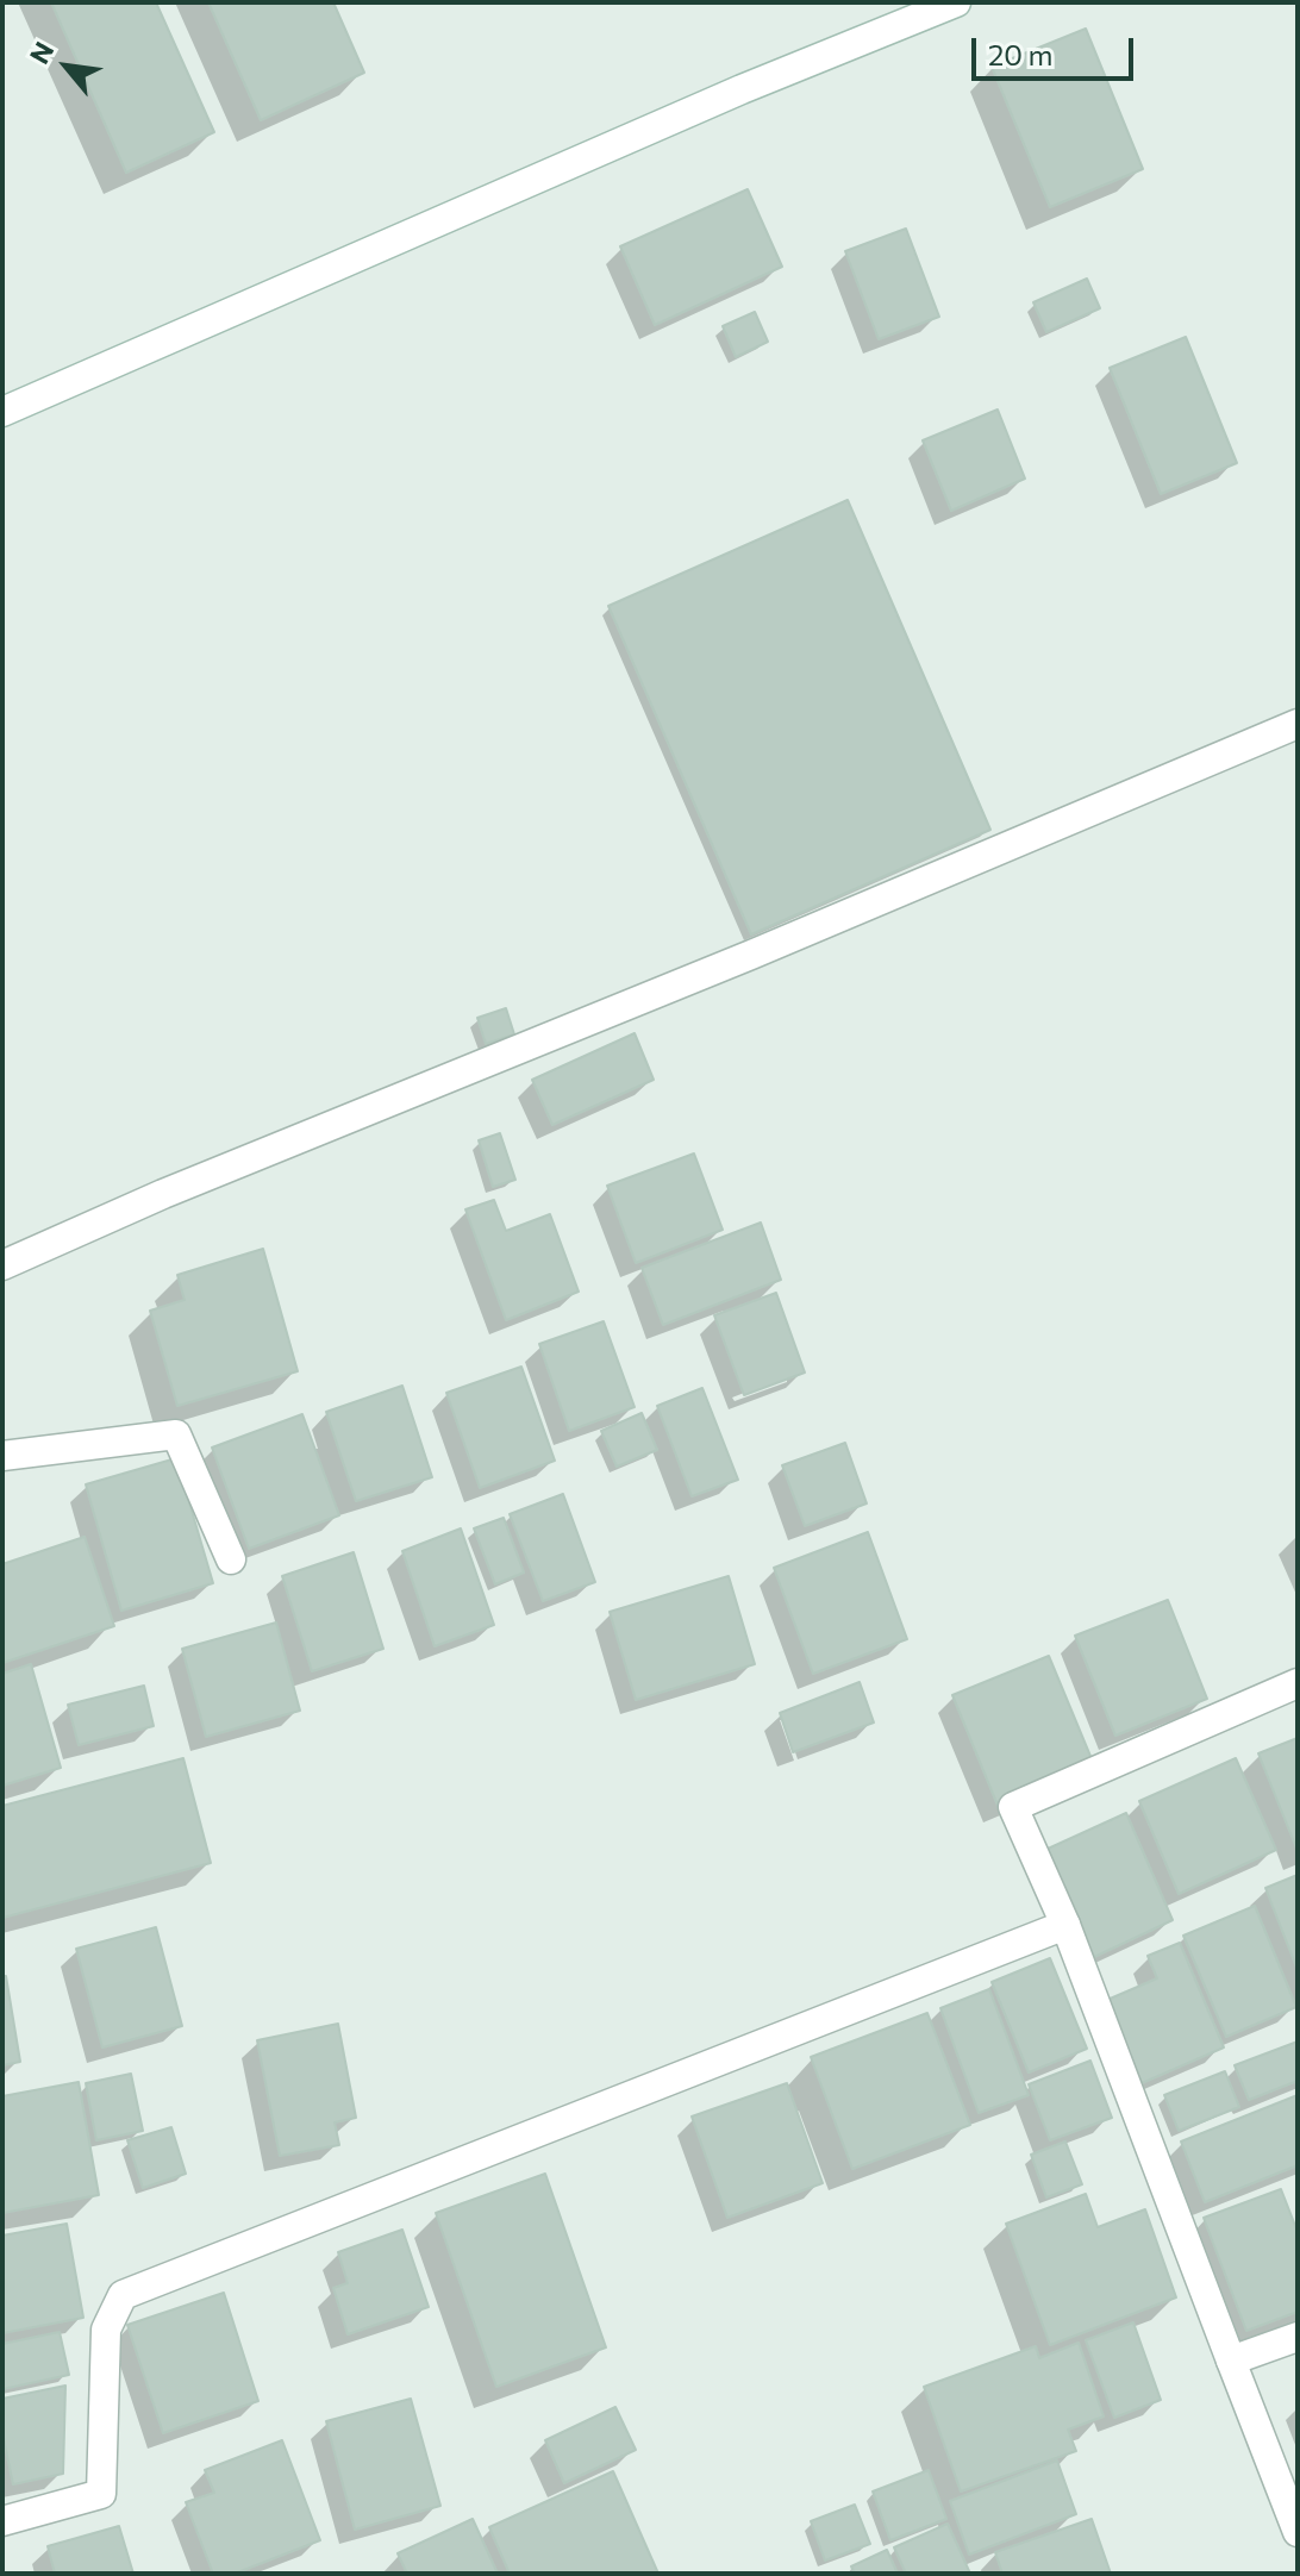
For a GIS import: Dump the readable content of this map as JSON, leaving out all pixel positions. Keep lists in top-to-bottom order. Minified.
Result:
{"scale_bar":"20 m","north":"top left"}
